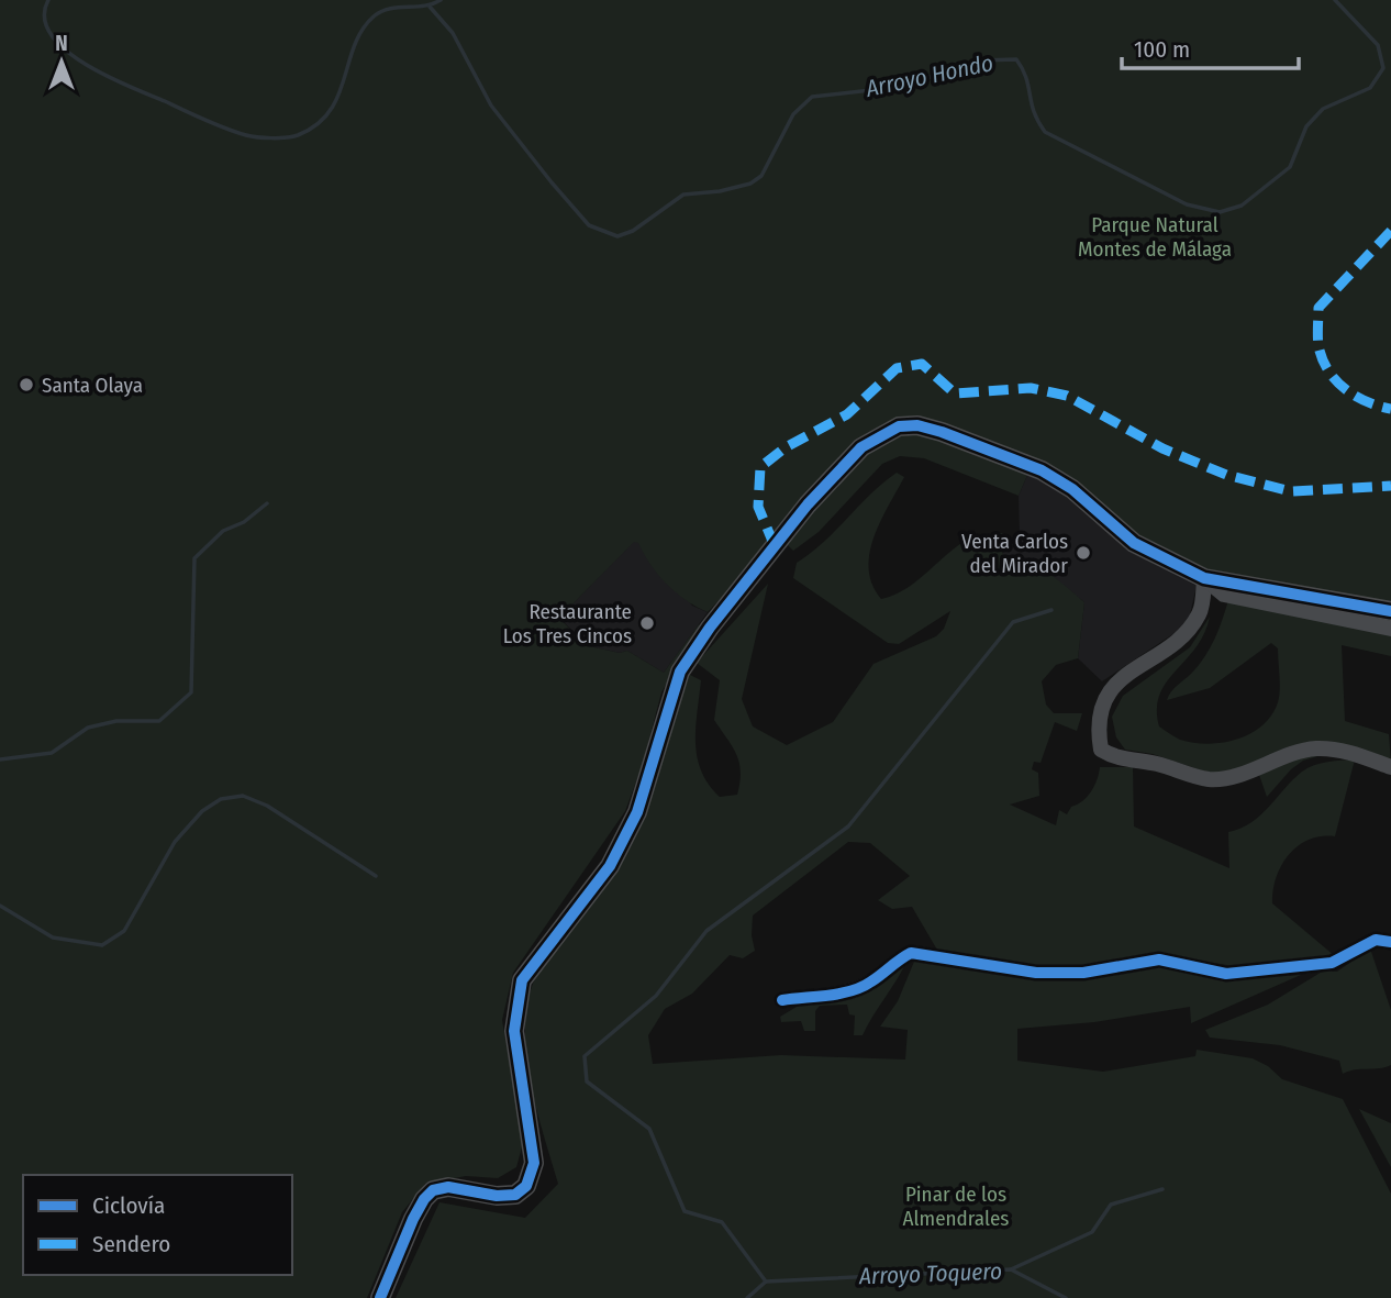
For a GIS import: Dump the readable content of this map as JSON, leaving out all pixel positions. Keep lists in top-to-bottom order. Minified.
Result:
{"water":["Arroyo Hondo","Arroyo Toquero"],"parks":["Parque Natural Montes de Málaga","Pinar de los Almendrales"],"places":["Santa Olaya","Venta Carlos del Mirador","Restaurante Los Tres Cincos"],"legend":["Ciclovía","Sendero"],"scale_bar":"100 m","north":"top"}
